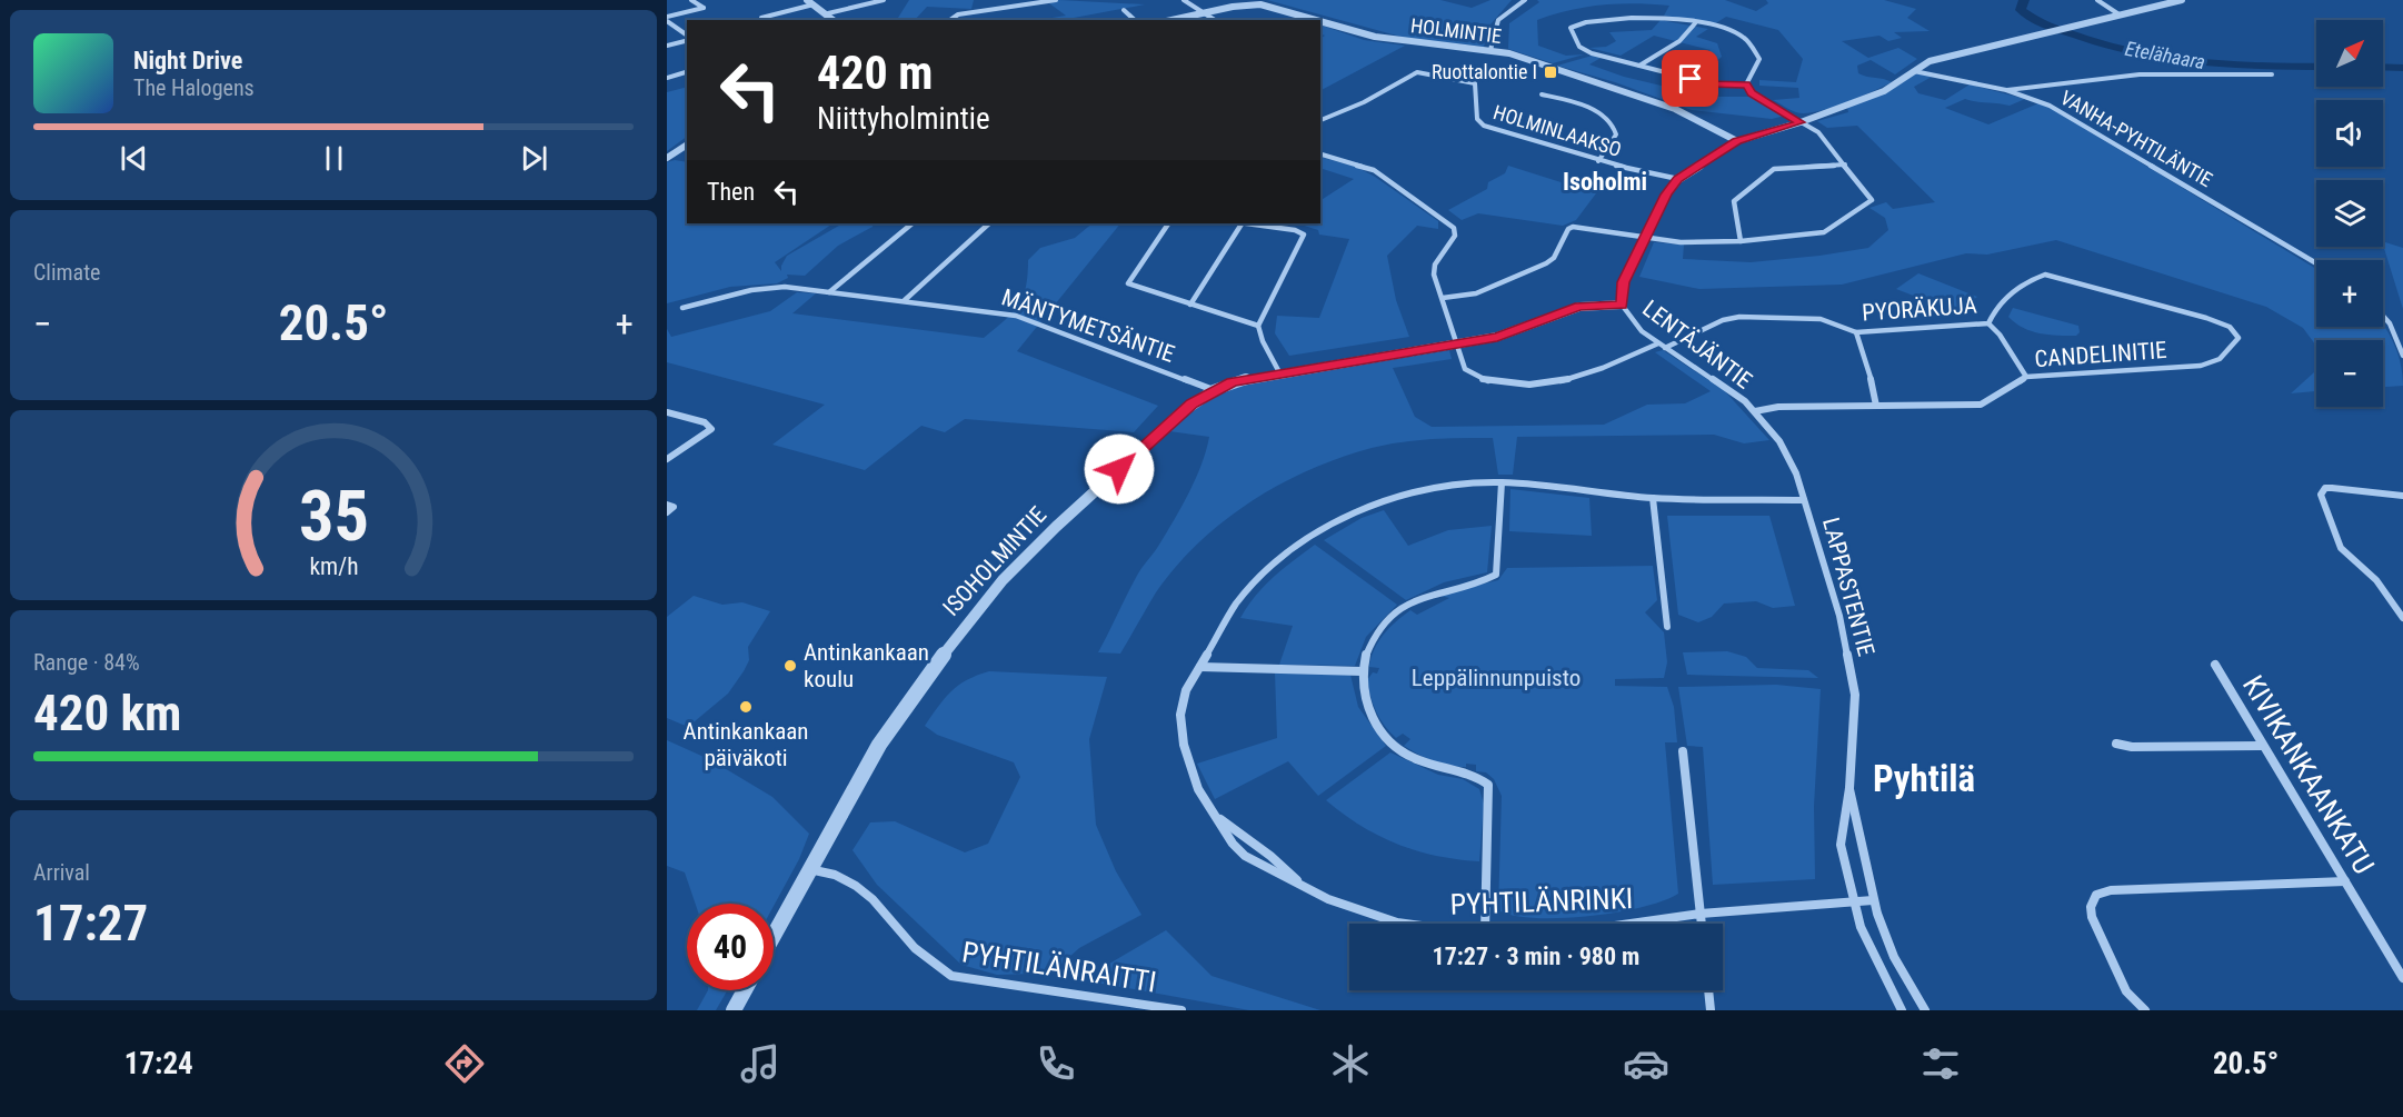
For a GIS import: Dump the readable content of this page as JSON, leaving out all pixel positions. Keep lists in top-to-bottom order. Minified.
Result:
{"streets":{"street":["HOLMINTIE","HOLMINLAAKSO","VANHA-PYHTILÄNTIE","PYORÄKUJA","MÄNTYMETSÄNTIE","LENTÄJÄNTIE","CANDELINITIE","ISOHOLMINTIE","LAPPASTENTIE","KIVIKANKAANKATU","PYHTILÄNRINKI","PYHTILÄNRAITTI"]},"crossings":[["PYORÄKUJA","LENTÄJÄNTIE"],["PYORÄKUJA","CANDELINITIE"],["MÄNTYMETSÄNTIE","ISOHOLMINTIE"],["LENTÄJÄNTIE","CANDELINITIE"],["LENTÄJÄNTIE","ISOHOLMINTIE"],["LENTÄJÄNTIE","LAPPASTENTIE"],["CANDELINITIE","LAPPASTENTIE"],["ISOHOLMINTIE","PYHTILÄNRAITTI"],["LAPPASTENTIE","PYHTILÄNRINKI"]],"districts":["Isoholmi","Pyhtilä"],"water":["Etelähaara"],"parks":["Leppälinnunpuisto"],"places":{"transit":["Ruottalontie I"],"other":["Antinkankaan koulu","Antinkankaan päiväkoti"]},"north":"top right","page":{"map_buttons":["+","−"],"turn":["420 m","Niittyholmintie"],"song":["Night Drive","The Halogens"],"then":"Then","tile":["Climate",["Range · 84%","420 km"],["Arrival","17:27"]],"heat":["−","20.5°","+"],"limit":"40","trip":"17:27 · 3 min · 980 m","tabs":["17:24","20.5°"],"gauge":["35","km/h"]}}
